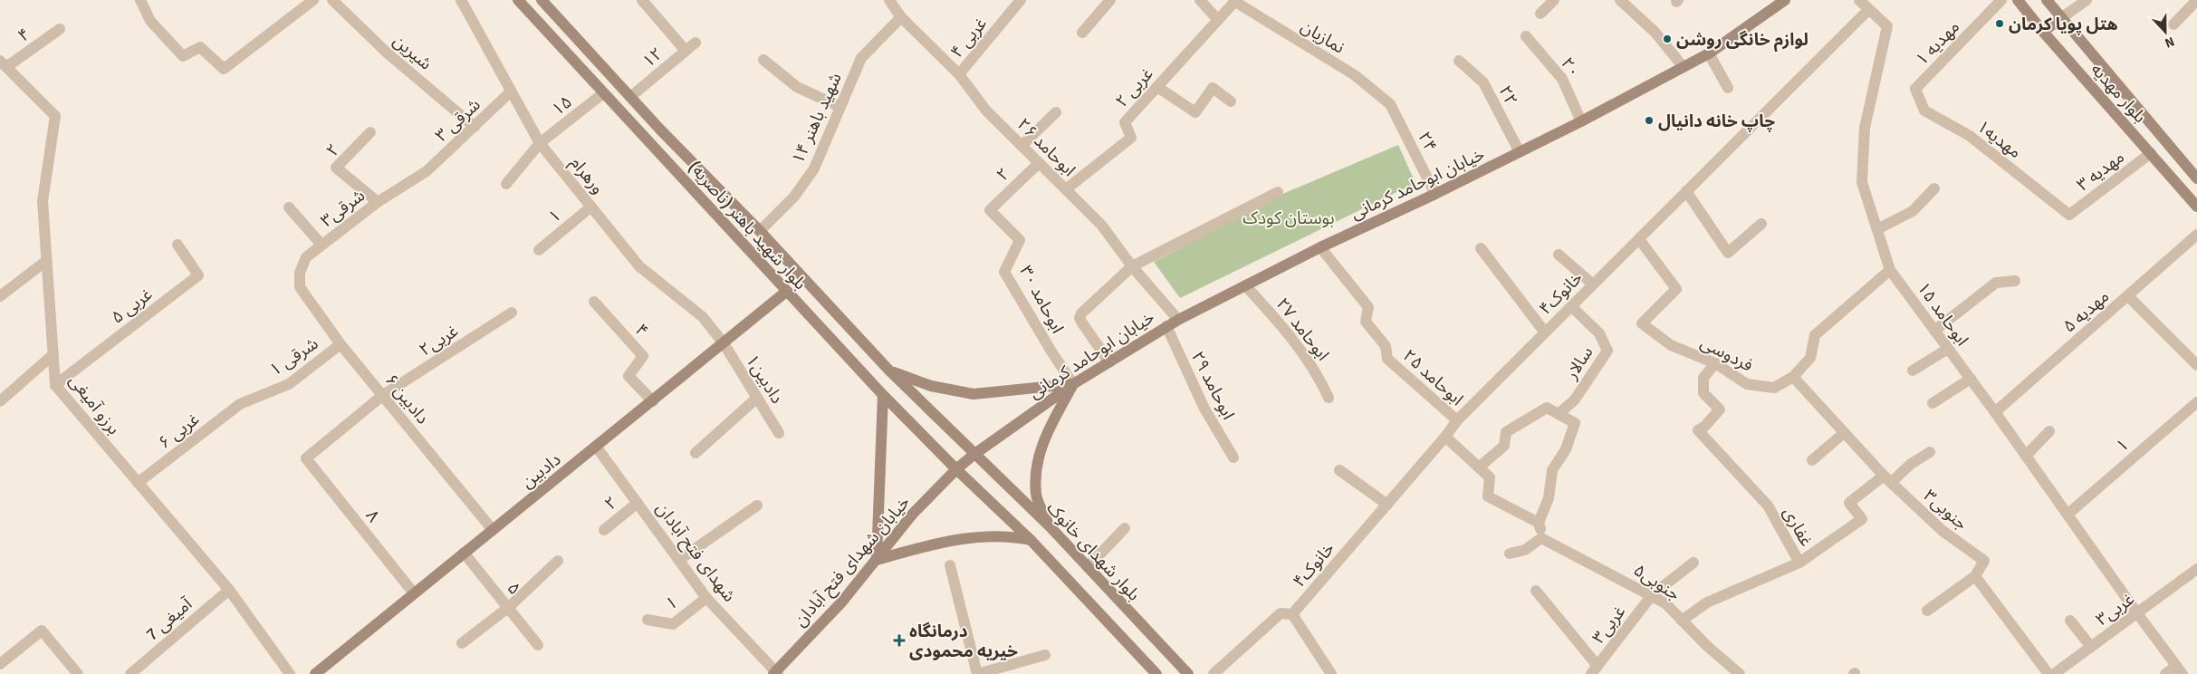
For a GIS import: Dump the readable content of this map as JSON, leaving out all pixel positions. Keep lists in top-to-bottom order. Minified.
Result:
{"streets":{"main road":["بلوار مهدیه","خیابان ابوحامد کرمانی","بلوار شهید باهنر (ناصریه)","دادبین","بلوار شهدای خانوک","خیابان شهدای فتح آبادان"],"street":["۴","نمازیان","۴ غربی","مهدیه ۱","شیرین","۱۲","۲۰","۲ غربی","۲۲","۱۵","شهید باهنر ۱۴","۳ شرقی","مهدیه۱","۲۴","ابوحامد ۲۶","۲","مهدیه ۳","ورهرام","شرقی۳","۱","خانوک۴","ابوحامد ۳۰","۵ غربی","مهدیه ۵","ابوحامد ۱۵","ابوحامد ۲۷","غربی۲","فردوسی","۱ شرقی","سالار","ابوحامد ۲۵","دادبین۱","ابوحامد ۲۹","دادبین ۶","برزو آمیغی","۶ غربی","جنوبی۳","۸","غفاری","شهدای فتح آبادان","جنوبی۵","۵","غربی۳","آمیغی 7"]},"crossings":[["۴","برزو آمیغی"],["۴","دادبین"],["نمازیان","۲ غربی"],["نمازیان","۲۴"],["۴ غربی","ابوحامد ۲۶"],["مهدیه ۱","مهدیه۱"],["شیرین","۳ شرقی"],["۱۲","بلوار شهید باهنر (ناصریه)"],["۲۰","خیابان ابوحامد کرمانی"],["۲ غربی","ابوحامد ۲۶"],["بلوار مهدیه","مهدیه ۳"],["۲۲","خیابان ابوحامد کرمانی"],["۱۵","ورهرام"],["۱۵","بلوار شهید باهنر (ناصریه)"],["شهید باهنر ۱۴","ابوحامد ۲۶"],["شهید باهنر ۱۴","بلوار شهید باهنر (ناصریه)"],["۳ شرقی","ورهرام"],["۳ شرقی","شرقی۳"],["مهدیه۱","مهدیه ۳"],["۲۴","خیابان ابوحامد کرمانی"],["ابوحامد ۲۶","۲"],["ابوحامد ۲۶","خیابان ابوحامد کرمانی"],["۲","شرقی۳"],["۲","ابوحامد ۳۰"],["۲","شهدای فتح آبادان"],["ورهرام","۱"],["ورهرام","دادبین۱"],["ورهرام","دادبین"],["خیابان ابوحامد کرمانی","بلوار شهید باهنر (ناصریه)"],["خیابان ابوحامد کرمانی","ابوحامد ۳۰"],["خیابان ابوحامد کرمانی","ابوحامد ۲۷"],["خیابان ابوحامد کرمانی","ابوحامد ۲۵"],["خیابان ابوحامد کرمانی","ابوحامد ۲۹"],["خیابان ابوحامد کرمانی","بلوار شهدای خانوک"],["خیابان ابوحامد کرمانی","خیابان شهدای فتح آبادان"],["شرقی۳","دادبین ۶"],["۱","ابوحامد ۱۵"],["۱","شهدای فتح آبادان"],["بلوار شهید باهنر (ناصریه)","دادبین"],["بلوار شهید باهنر (ناصریه)","بلوار شهدای خانوک"],["بلوار شهید باهنر (ناصریه)","خیابان شهدای فتح آبادان"],["خانوک۴","ابوحامد ۱۵"],["خانوک۴","فردوسی"],["خانوک۴","سالار"],["خانوک۴","ابوحامد ۲۵"],["۵ غربی","برزو آمیغی"],["مهدیه ۵","ابوحامد ۱۵"],["ابوحامد ۱۵","فردوسی"],["ابوحامد ۱۵","غربی۳"],["غربی۲","دادبین ۶"],["غربی۲","۸"],["فردوسی","جنوبی۳"],["فردوسی","غفاری"],["۱ شرقی","دادبین ۶"],["۱ شرقی","۶ غربی"],["دادبین۱","دادبین"],["دادبین ۶","دادبین"],["برزو آمیغی","۶ غربی"],["برزو آمیغی","آمیغی 7"],["دادبین","۸"],["دادبین","شهدای فتح آبادان"],["دادبین","۵"],["غفاری","جنوبی۵"],["شهدای فتح آبادان","خیابان شهدای فتح آبادان"],["جنوبی۵","غربی۳"]],"parks":["بوستان کودک"],"places":{"other":["هتل پویا کرمان","لوازم خانگی روشن","چاپ خانه دانیال"],"health":["درمانگاه خیریه محمودی"]},"north":"bottom"}
